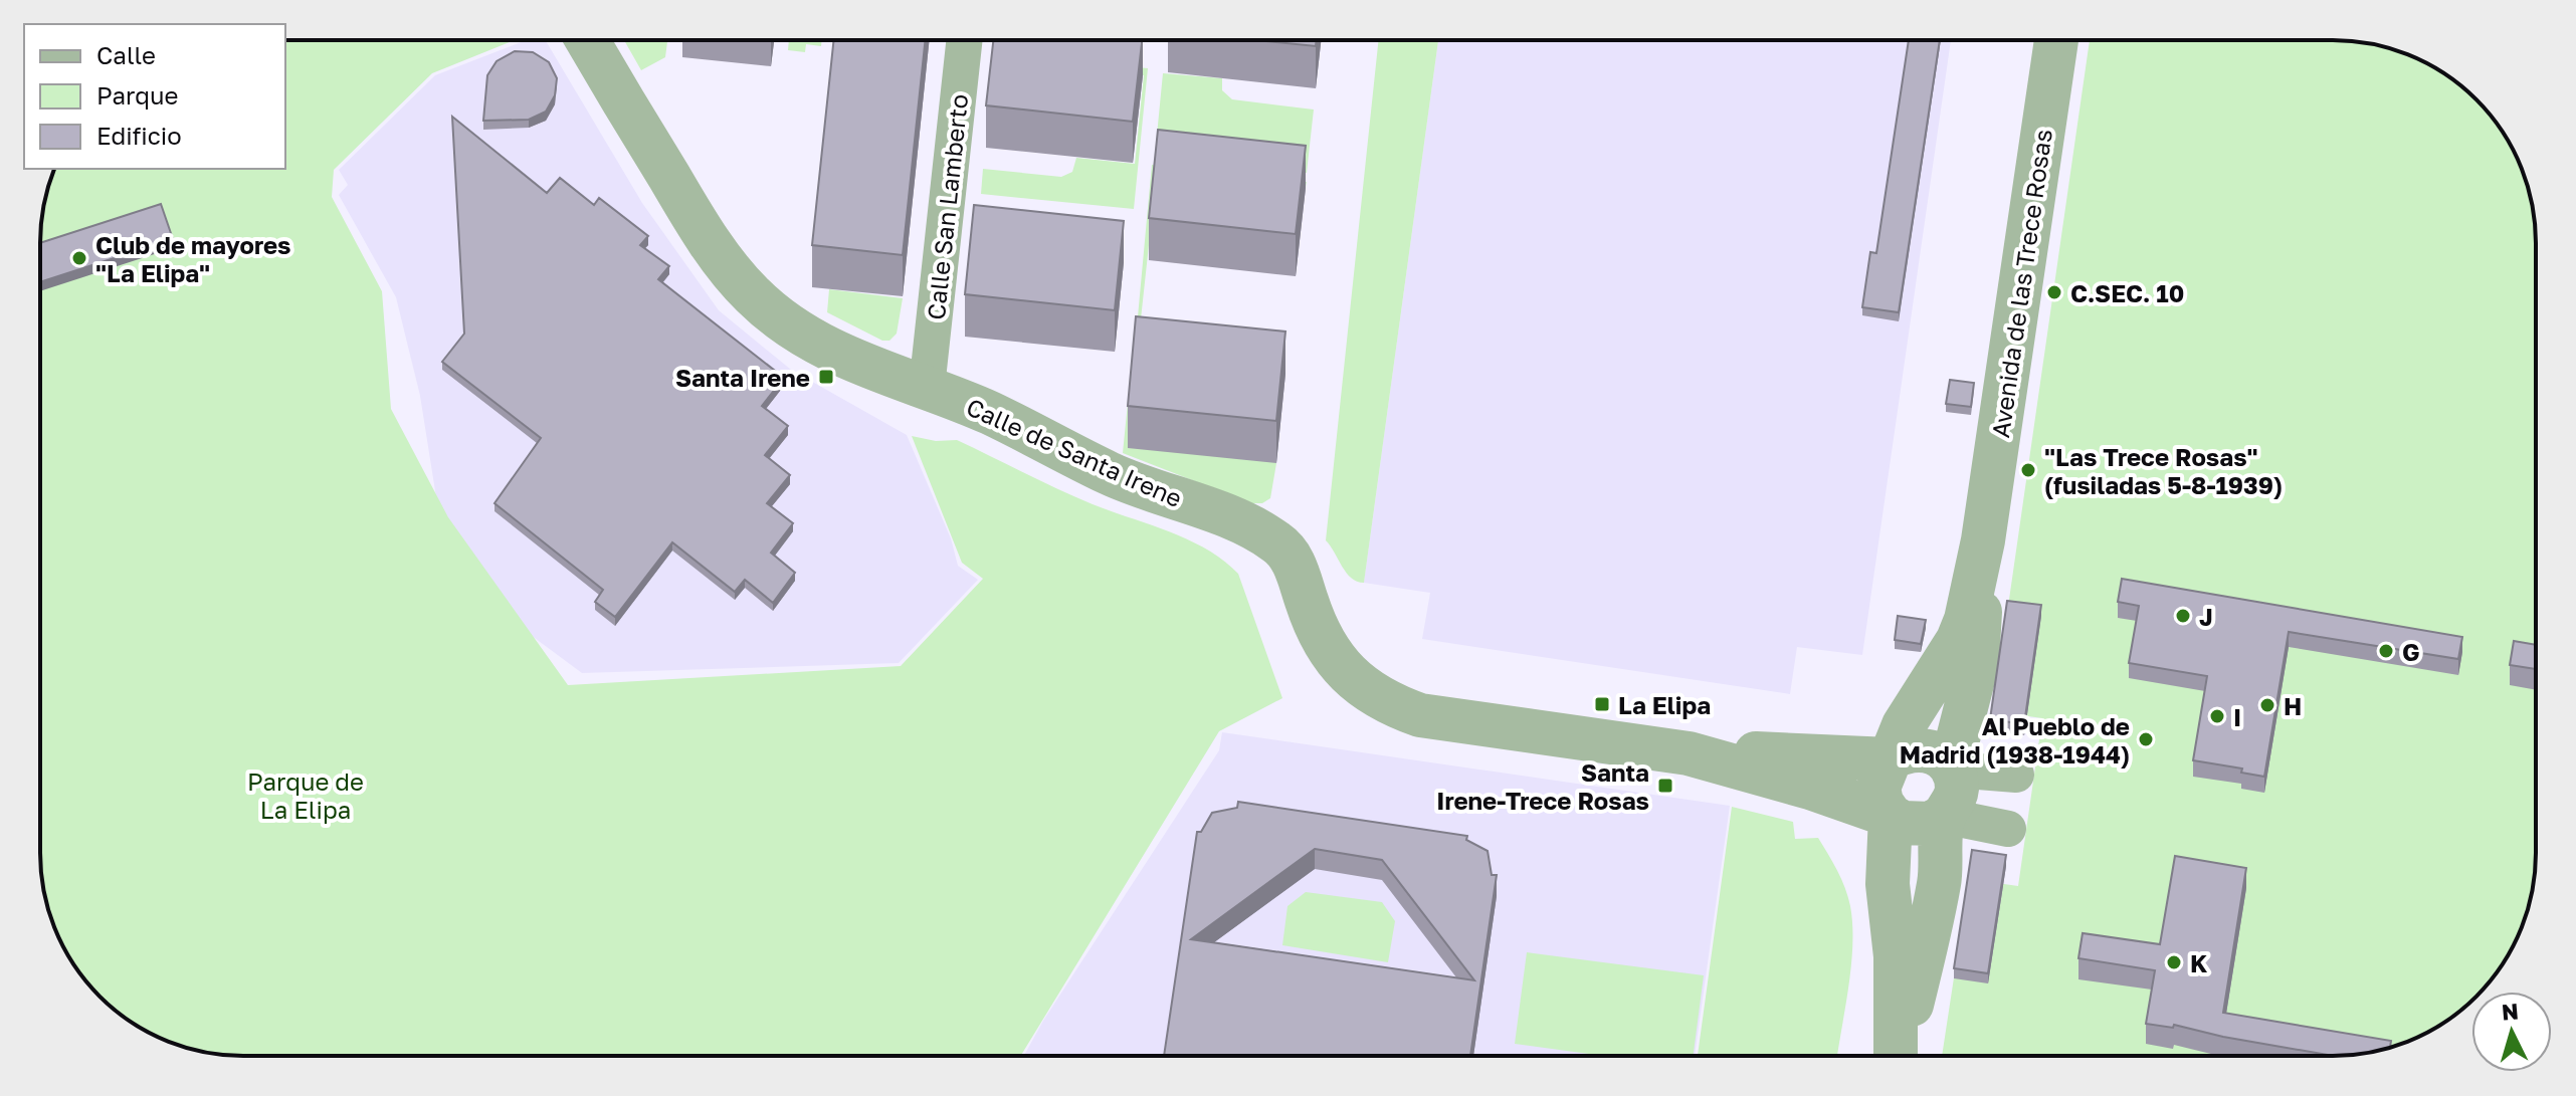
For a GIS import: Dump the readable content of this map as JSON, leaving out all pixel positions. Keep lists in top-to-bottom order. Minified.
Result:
{"streets":{"street":["Calle San Lamberto","Avenida de las Trece Rosas","Calle de Santa Irene"]},"crossings":[["Calle San Lamberto","Calle de Santa Irene"],["Avenida de las Trece Rosas","Calle de Santa Irene"]],"parks":["Parque de La Elipa"],"places":{"other":["Club de mayores \"La Elipa\"","C.SEC. 10","\"Las Trece Rosas\" (fusiladas 5-8-1939)","J","G","H","I","Al Pueblo de Madrid (1938-1944)","K"],"transit":["Santa Irene","La Elipa","Santa Irene-Trece Rosas"]},"legend":["Calle","Parque","Edificio"],"north":"top"}
